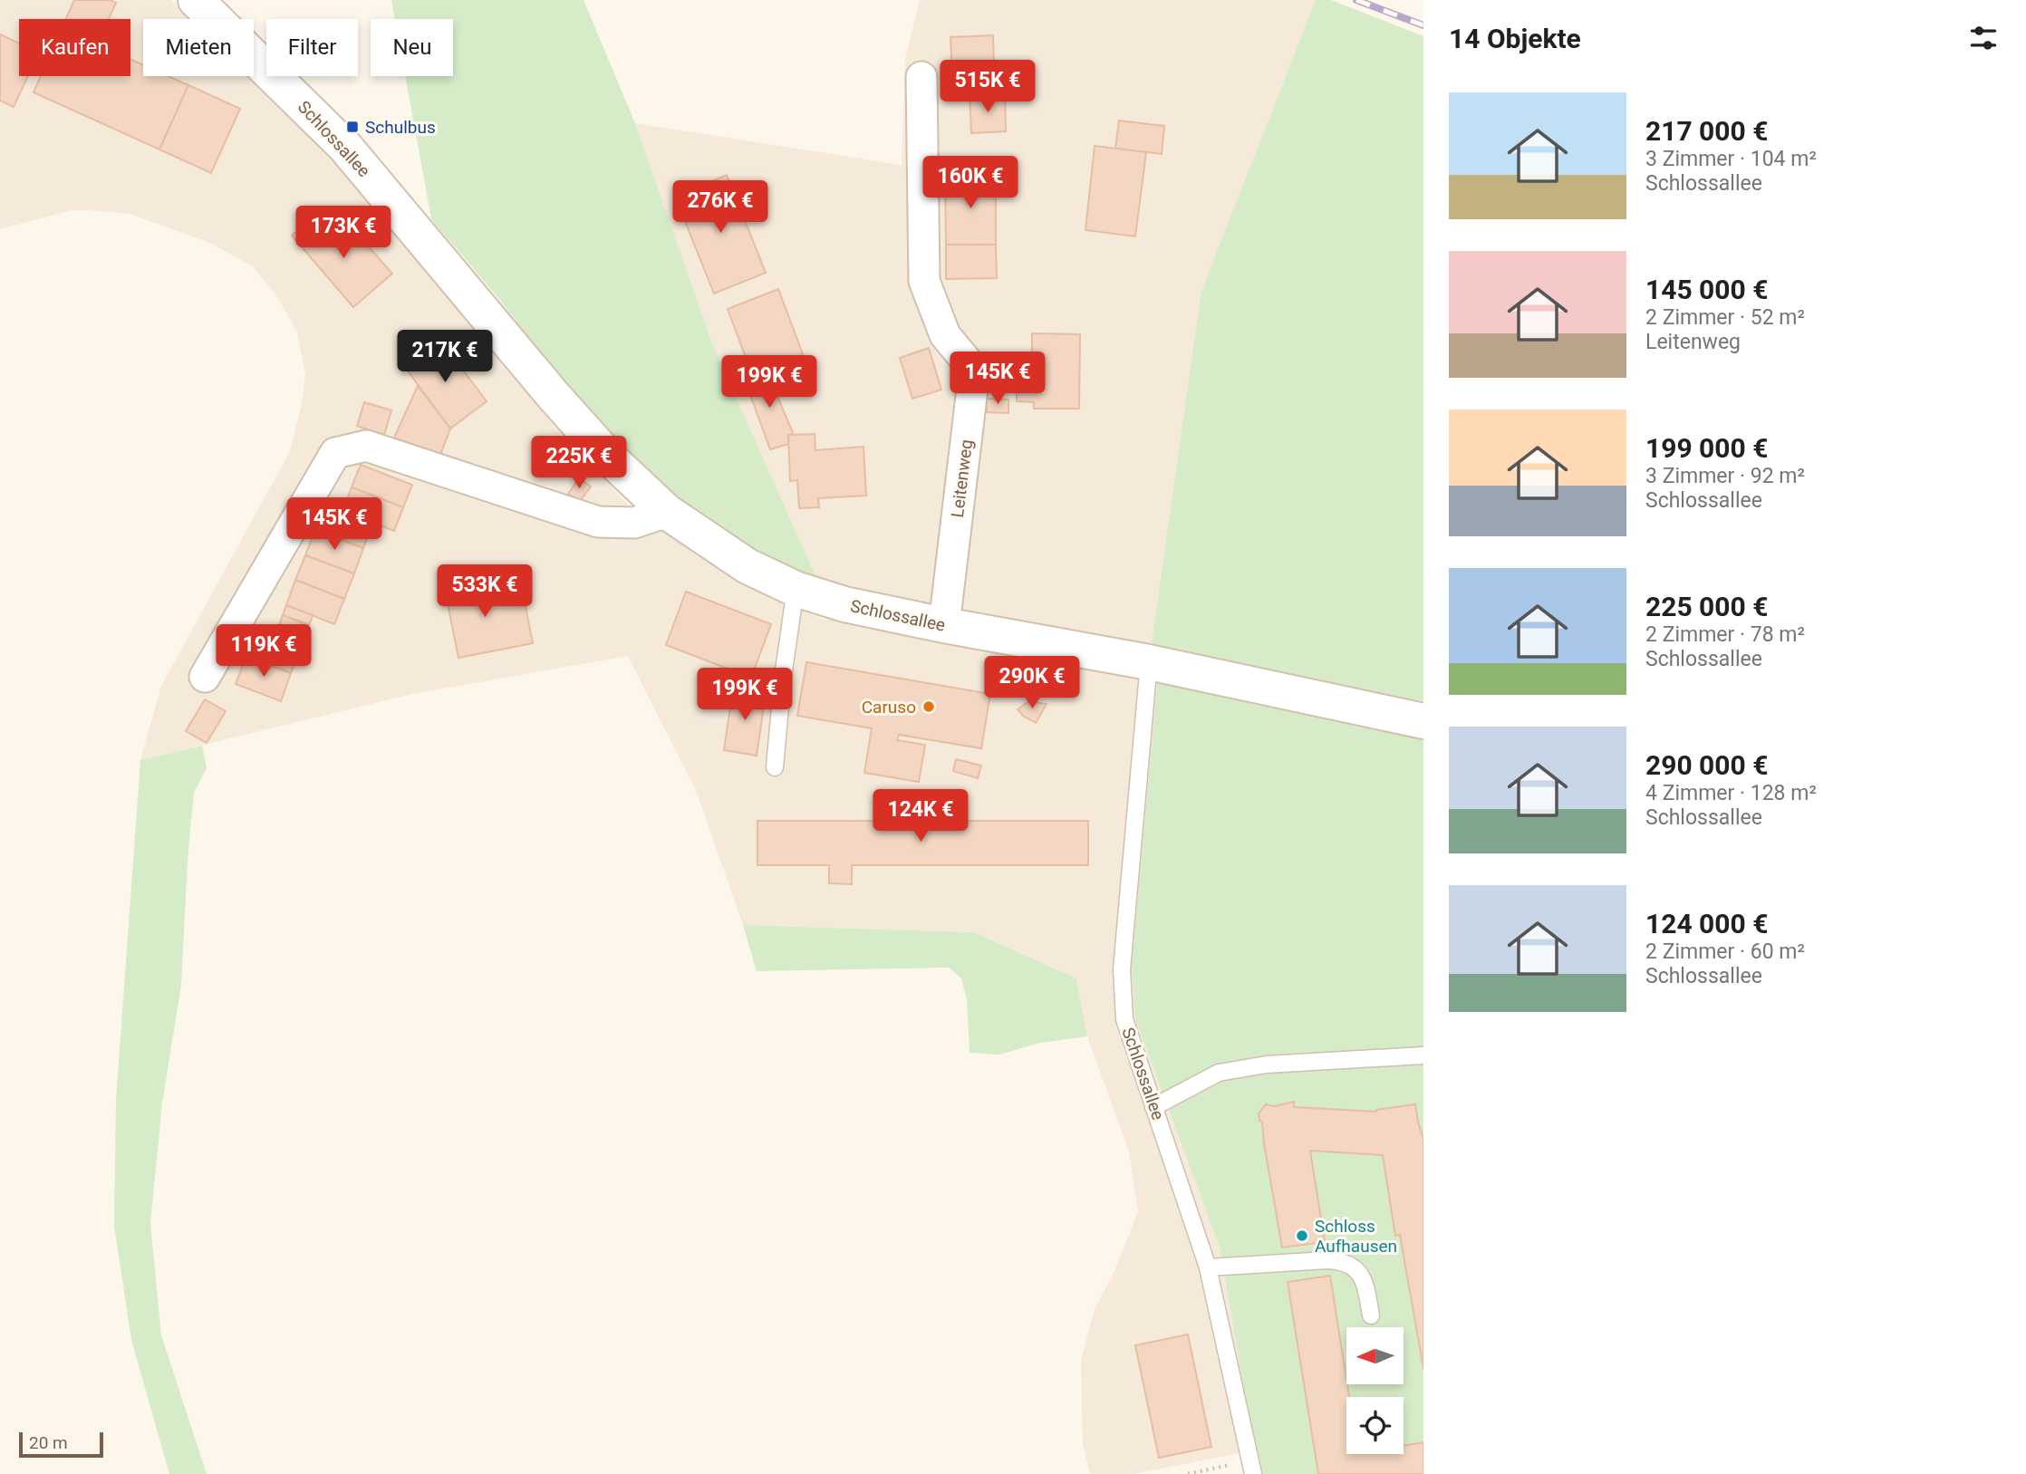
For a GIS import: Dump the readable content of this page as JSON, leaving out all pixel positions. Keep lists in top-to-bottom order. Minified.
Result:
{"streets":{"main road":["Schlossallee"],"street":["Leitenweg"]},"crossings":[["Schlossallee","Leitenweg"]],"places":{"transit":["Schulbus"],"other":["Caruso","Schloss Aufhausen"]},"scale_bar":"20 m","north":"left","page":{"heading":"14 Objekte","chip":["Kaufen","Mieten","Filter","Neu"],"price":["515K €","160K €","276K €","173K €","217K €","145K €","199K €","225K €","145K €","533K €","119K €","290K €","199K €","124K €"],"list":[{"name":"217 000 €","note":"3 Zimmer · 104 m² · Schlossallee"},{"name":"145 000 €","note":"2 Zimmer · 52 m² · Leitenweg"},{"name":"199 000 €","note":"3 Zimmer · 92 m² · Schlossallee"},{"name":"225 000 €","note":"2 Zimmer · 78 m² · Schlossallee"},{"name":"290 000 €","note":"4 Zimmer · 128 m² · Schlossallee"},{"name":"124 000 €","note":"2 Zimmer · 60 m² · Schlossallee"}],"scale":"20 m"}}
